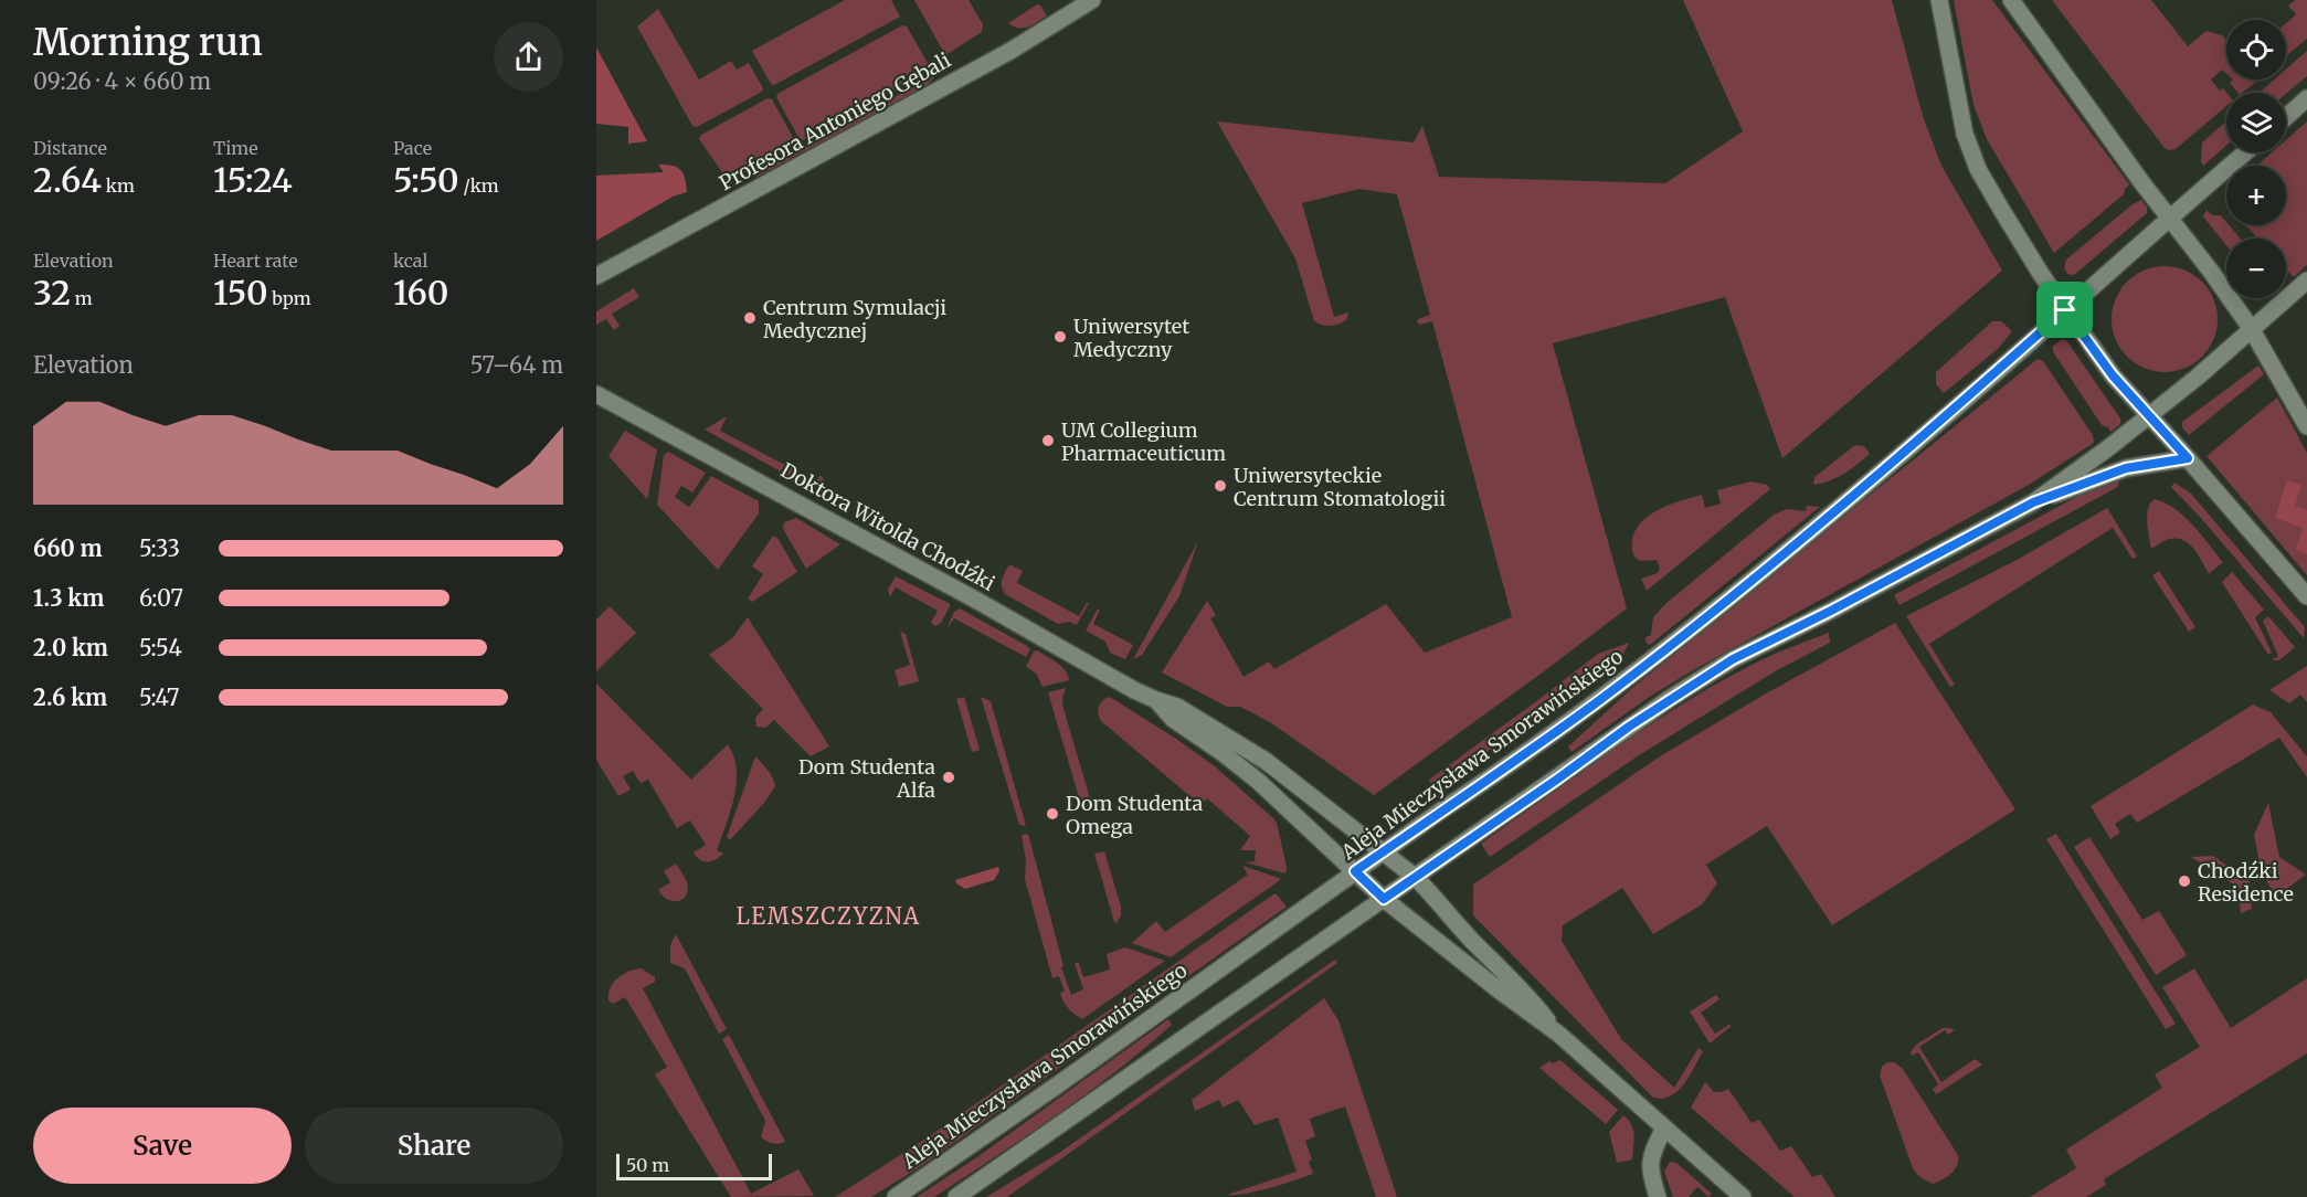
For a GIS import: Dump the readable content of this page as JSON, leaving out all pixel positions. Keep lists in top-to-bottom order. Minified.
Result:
{"streets":{"street":["Profesora Antoniego Gębali","Doktora Witolda Chodźki","Aleja Mieczysława Smorawińskiego"]},"crossings":[["Doktora Witolda Chodźki","Aleja Mieczysława Smorawińskiego"]],"districts":["LEMSZCZYZNA"],"places":["Centrum Symulacji Medycznej","Uniwersytet Medyczny","UM Collegium Pharmaceuticum","Uniwersyteckie Centrum Stomatologii","Dom Studenta Alfa","Dom Studenta Omega","Chodźki Residence"],"scale_bar":"50 m","page":{"heading":["Morning run","09:26 · 4 × 660 m"],"map_buttons":["+","−"],"stats":[["Distance","2.64 km"],["Time","15:24"],["Pace","5:50 /km"],["Elevation","32 m"],["Heart rate","150 bpm"],["kcal","160"]],"chart":["Elevation","57–64 m"],"list":[{"name":"660 m","note":"5:33"},{"name":"1.3 km","note":"6:07"},{"name":"2.0 km","note":"5:54"},{"name":"2.6 km","note":"5:47"}],"buttons":["Save","Share"],"scale":"50 m"}}
